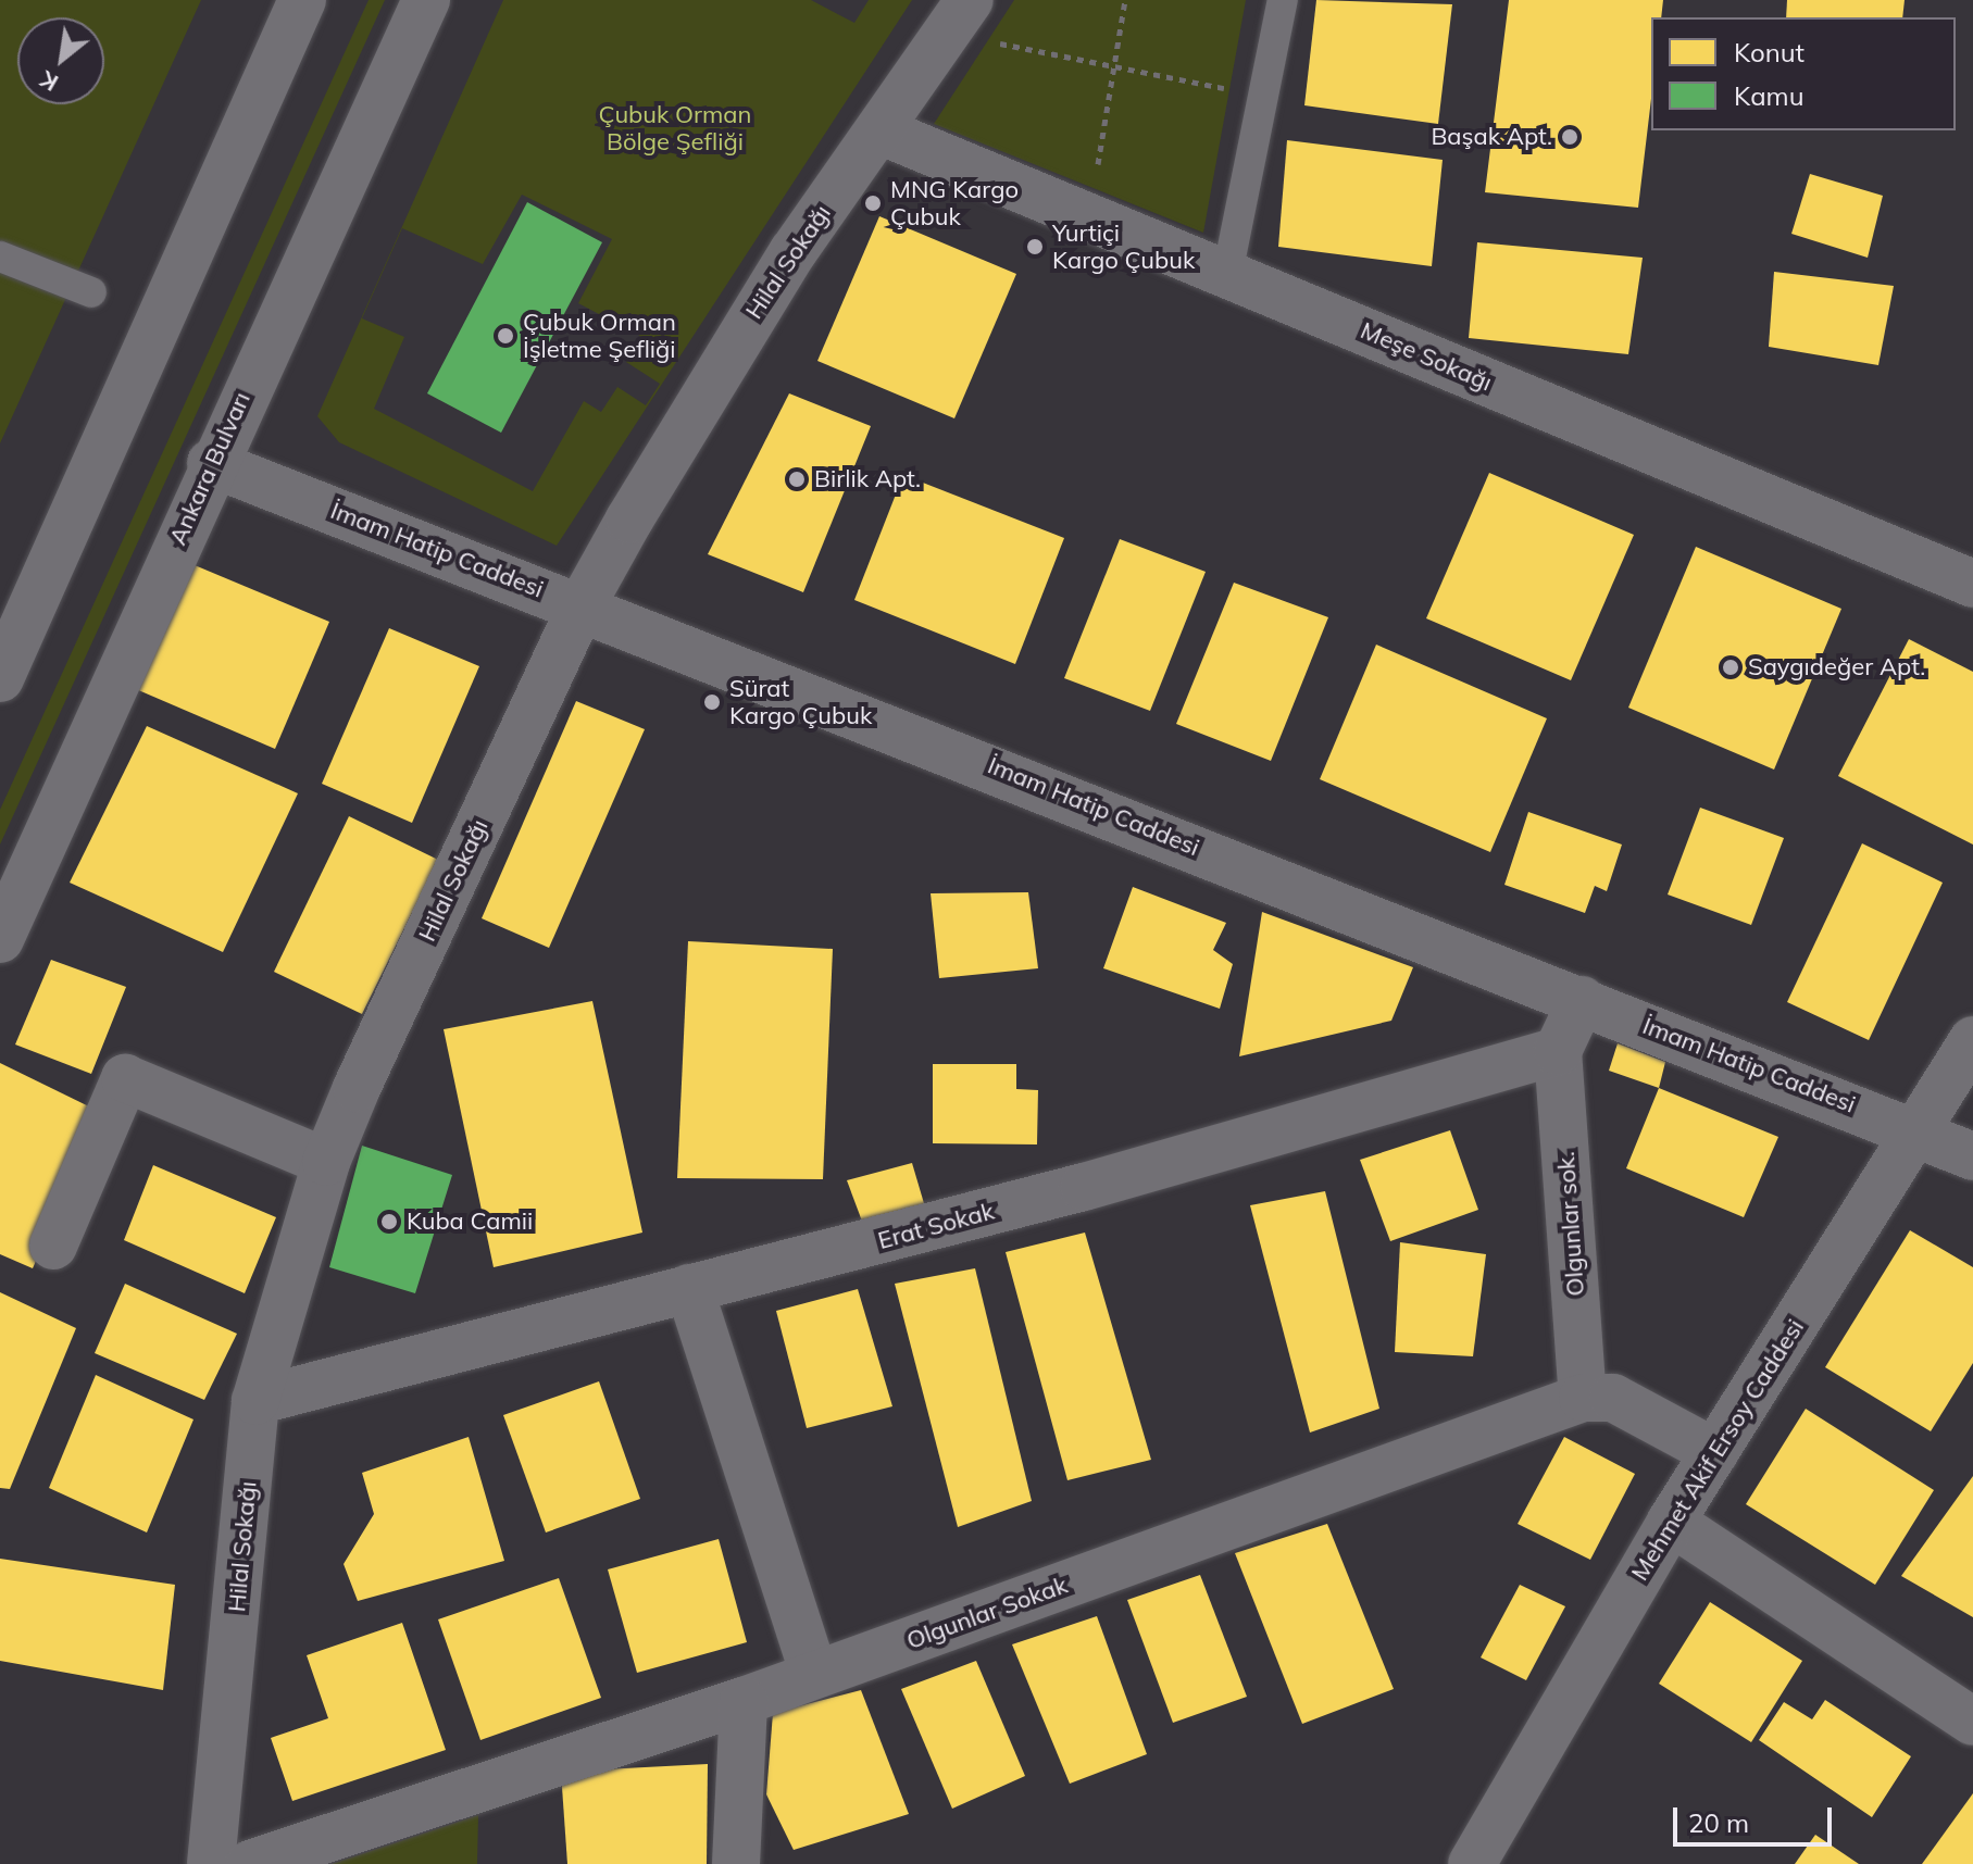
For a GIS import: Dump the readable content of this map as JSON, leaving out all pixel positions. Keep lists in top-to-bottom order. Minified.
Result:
{"streets":{"street":["Hilal Sokağı","Meşe Sokağı","Ankara Bulvarı","İmam Hatip Caddesi","Olgunlar sok.","Erat Sokak","Mehmet Akif Ersoy Caddesi","Olgunlar Sokak"]},"crossings":[["Hilal Sokağı","Meşe Sokağı"],["Hilal Sokağı","İmam Hatip Caddesi"],["Hilal Sokağı","Erat Sokak"],["Ankara Bulvarı","İmam Hatip Caddesi"],["İmam Hatip Caddesi","Mehmet Akif Ersoy Caddesi"],["Olgunlar sok.","Erat Sokak"],["Olgunlar sok.","Olgunlar Sokak"],["Mehmet Akif Ersoy Caddesi","Olgunlar Sokak"]],"parks":["Çubuk Orman Bölge Şefliği"],"places":["Başak Apt.","MNG Kargo Çubuk","Yurtiçi Kargo Çubuk","Çubuk Orman İşletme Şefliği","Birlik Apt.","Saygıdeğer Apt.","Sürat Kargo Çubuk","Kuba Camii"],"legend":["Konut","Kamu"],"scale_bar":"20 m","north":"bottom left"}
